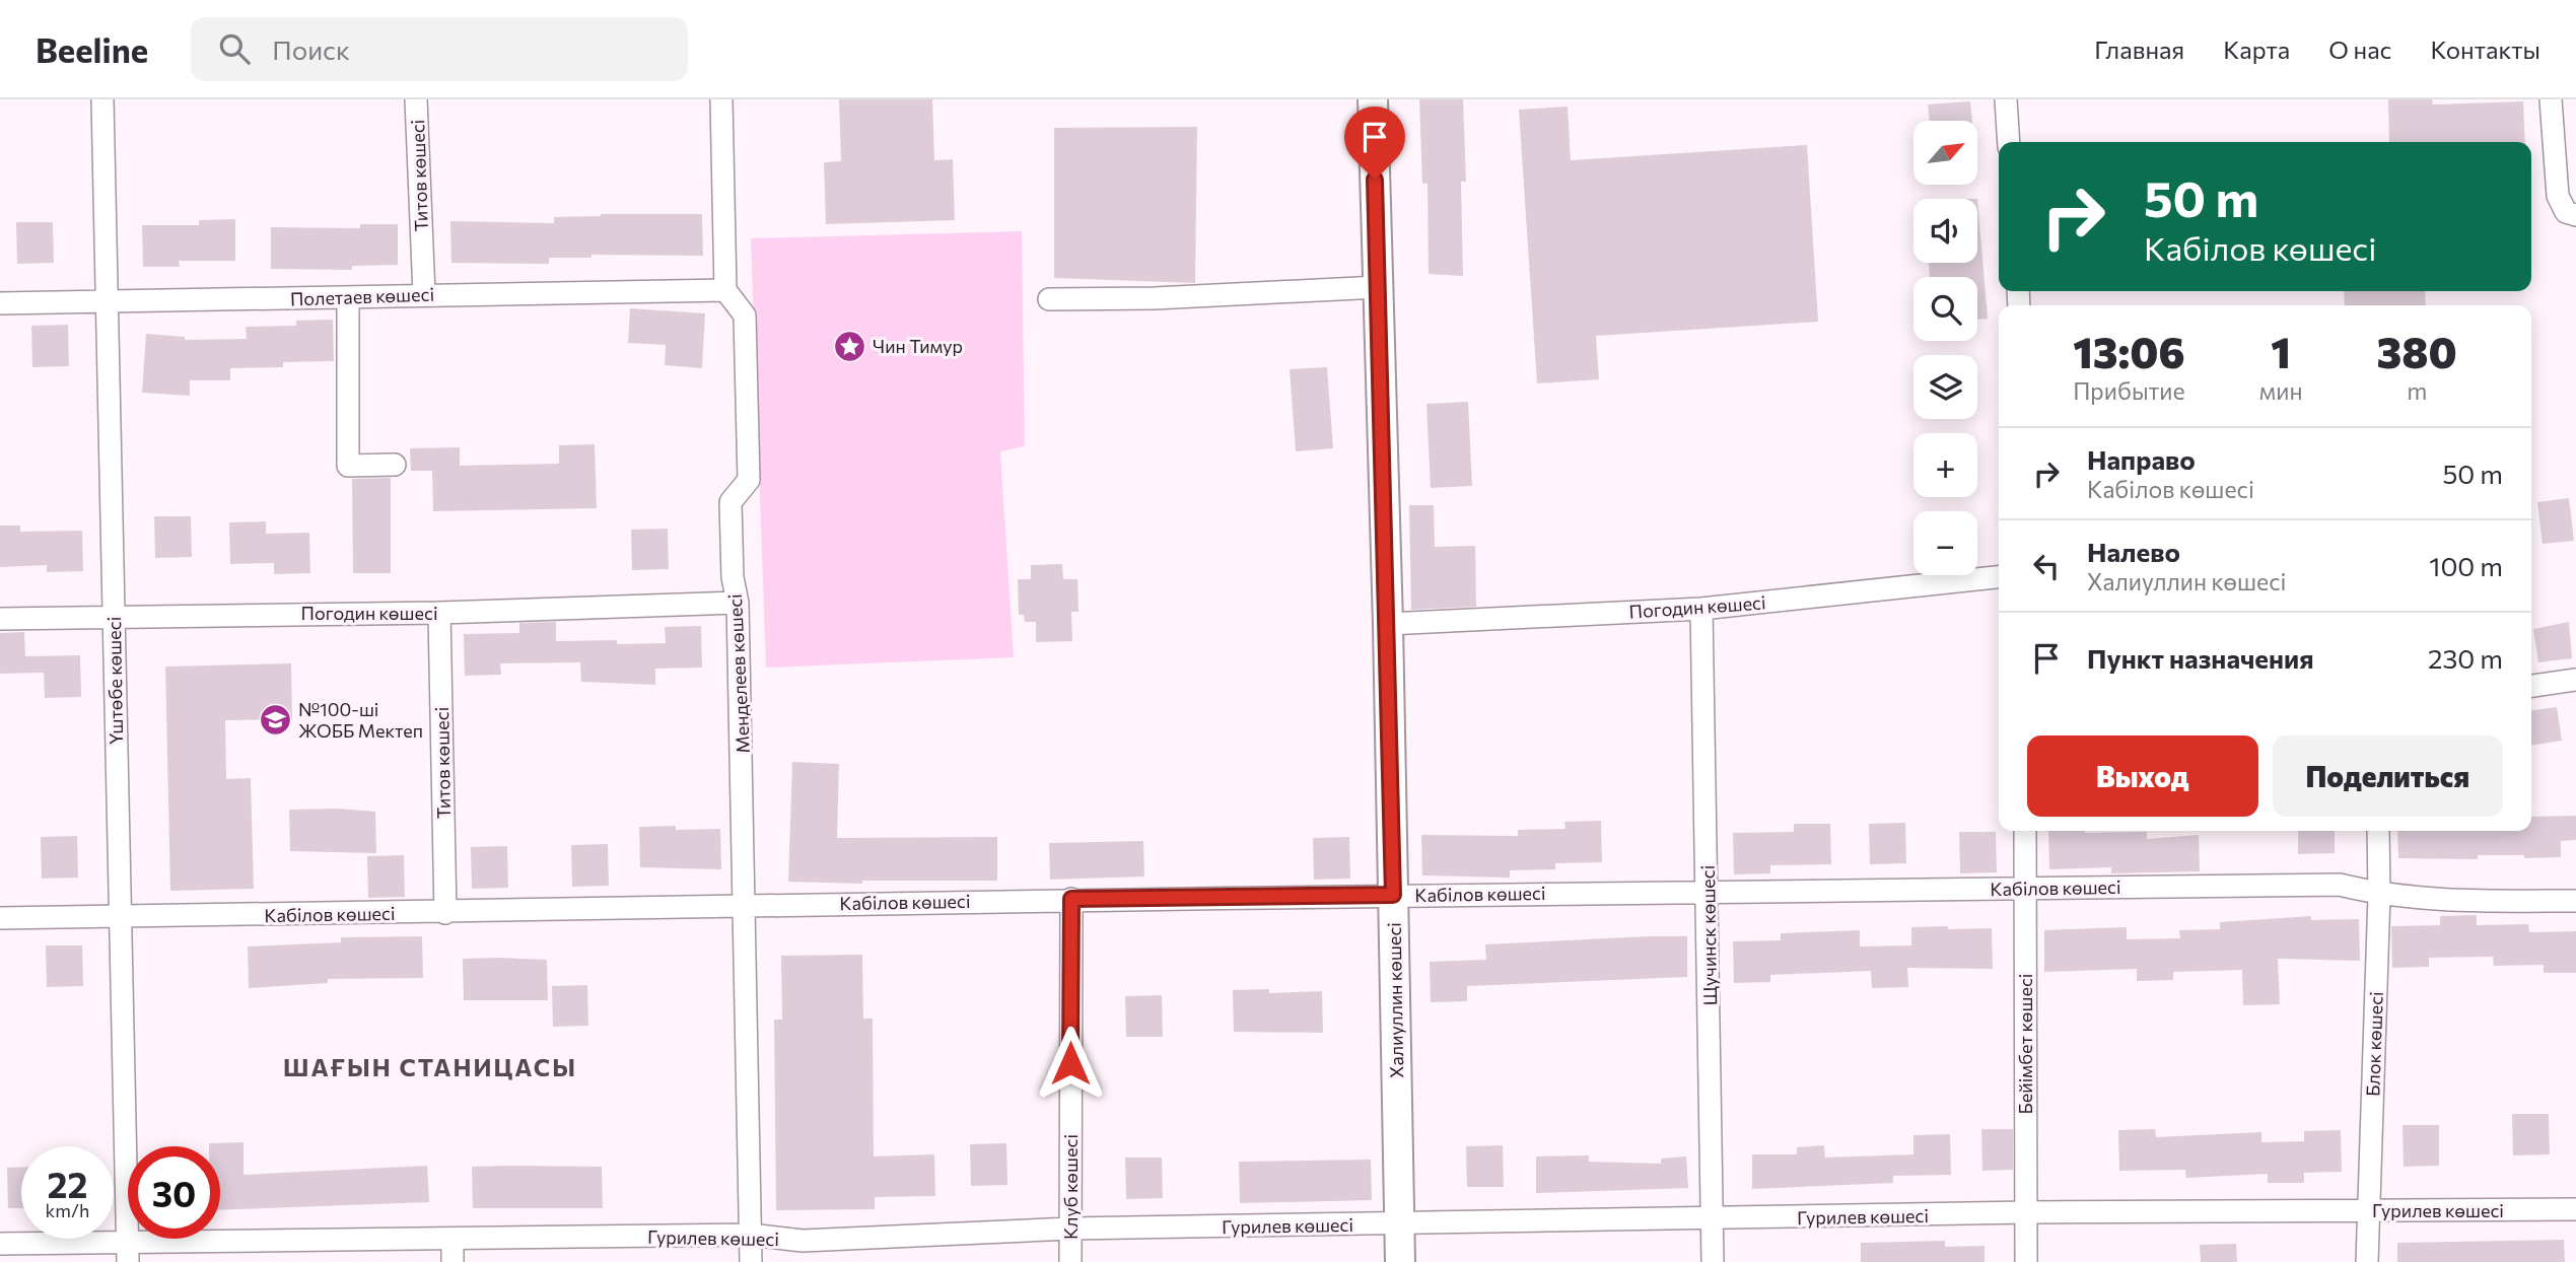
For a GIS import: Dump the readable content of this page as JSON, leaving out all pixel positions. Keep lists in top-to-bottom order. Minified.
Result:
{"streets":{"main road":["Халиуллин көшесі"],"street":["Титов көшесі","Полетаев көшесі","Погодин көшесі","Менделеев көшесі","Үштөбе көшесі","Кабілов көшесі","Щучинск көшесі","Бейімбет көшесі","Блок көшесі","Клуб көшесі","Гурилев көшесі"]},"crossings":[["Титов көшесі","Полетаев көшесі"],["Титов көшесі","Погодин көшесі"],["Титов көшесі","Кабілов көшесі"],["Полетаев көшесі","Менделеев көшесі"],["Полетаев көшесі","Үштөбе көшесі"],["Погодин көшесі","Менделеев көшесі"],["Погодин көшесі","Үштөбе көшесі"],["Погодин көшесі","Щучинск көшесі"],["Погодин көшесі","Халиуллин көшесі"],["Менделеев көшесі","Кабілов көшесі"],["Менделеев көшесі","Гурилев көшесі"],["Үштөбе көшесі","Кабілов көшесі"],["Үштөбе көшесі","Гурилев көшесі"],["Кабілов көшесі","Щучинск көшесі"],["Кабілов көшесі","Халиуллин көшесі"],["Кабілов көшесі","Бейімбет көшесі"],["Кабілов көшесі","Блок көшесі"],["Кабілов көшесі","Клуб көшесі"],["Щучинск көшесі","Гурилев көшесі"],["Халиуллин көшесі","Гурилев көшесі"],["Бейімбет көшесі","Гурилев көшесі"],["Блок көшесі","Гурилев көшесі"],["Клуб көшесі","Гурилев көшесі"]],"districts":["ШАҒЫН СТАНИЦАСЫ"],"places":{"place":["Чин Тимур"],"school or university":["№100-ші ЖОББ Мектеп"]},"north":"top right","page":{"header":"Beeline","search":"Поиск","nav":["Главная","Карта","О нас","Контакты"],"map_buttons":["+","−"],"turn":["50 m","Кабілов көшесі"],"eta":["13:06","Прибытие","1","мин","380","m"],"list":[{"name":"Направо","note":"Кабілов көшесі","value":"50 m"},{"name":"Налево","note":"Халиуллин көшесі","value":"100 m"},{"name":"Пункт назначения","value":"230 m"}],"buttons":["Выход","Поделиться"],"speed":"22 km/h","limit":"30"}}
